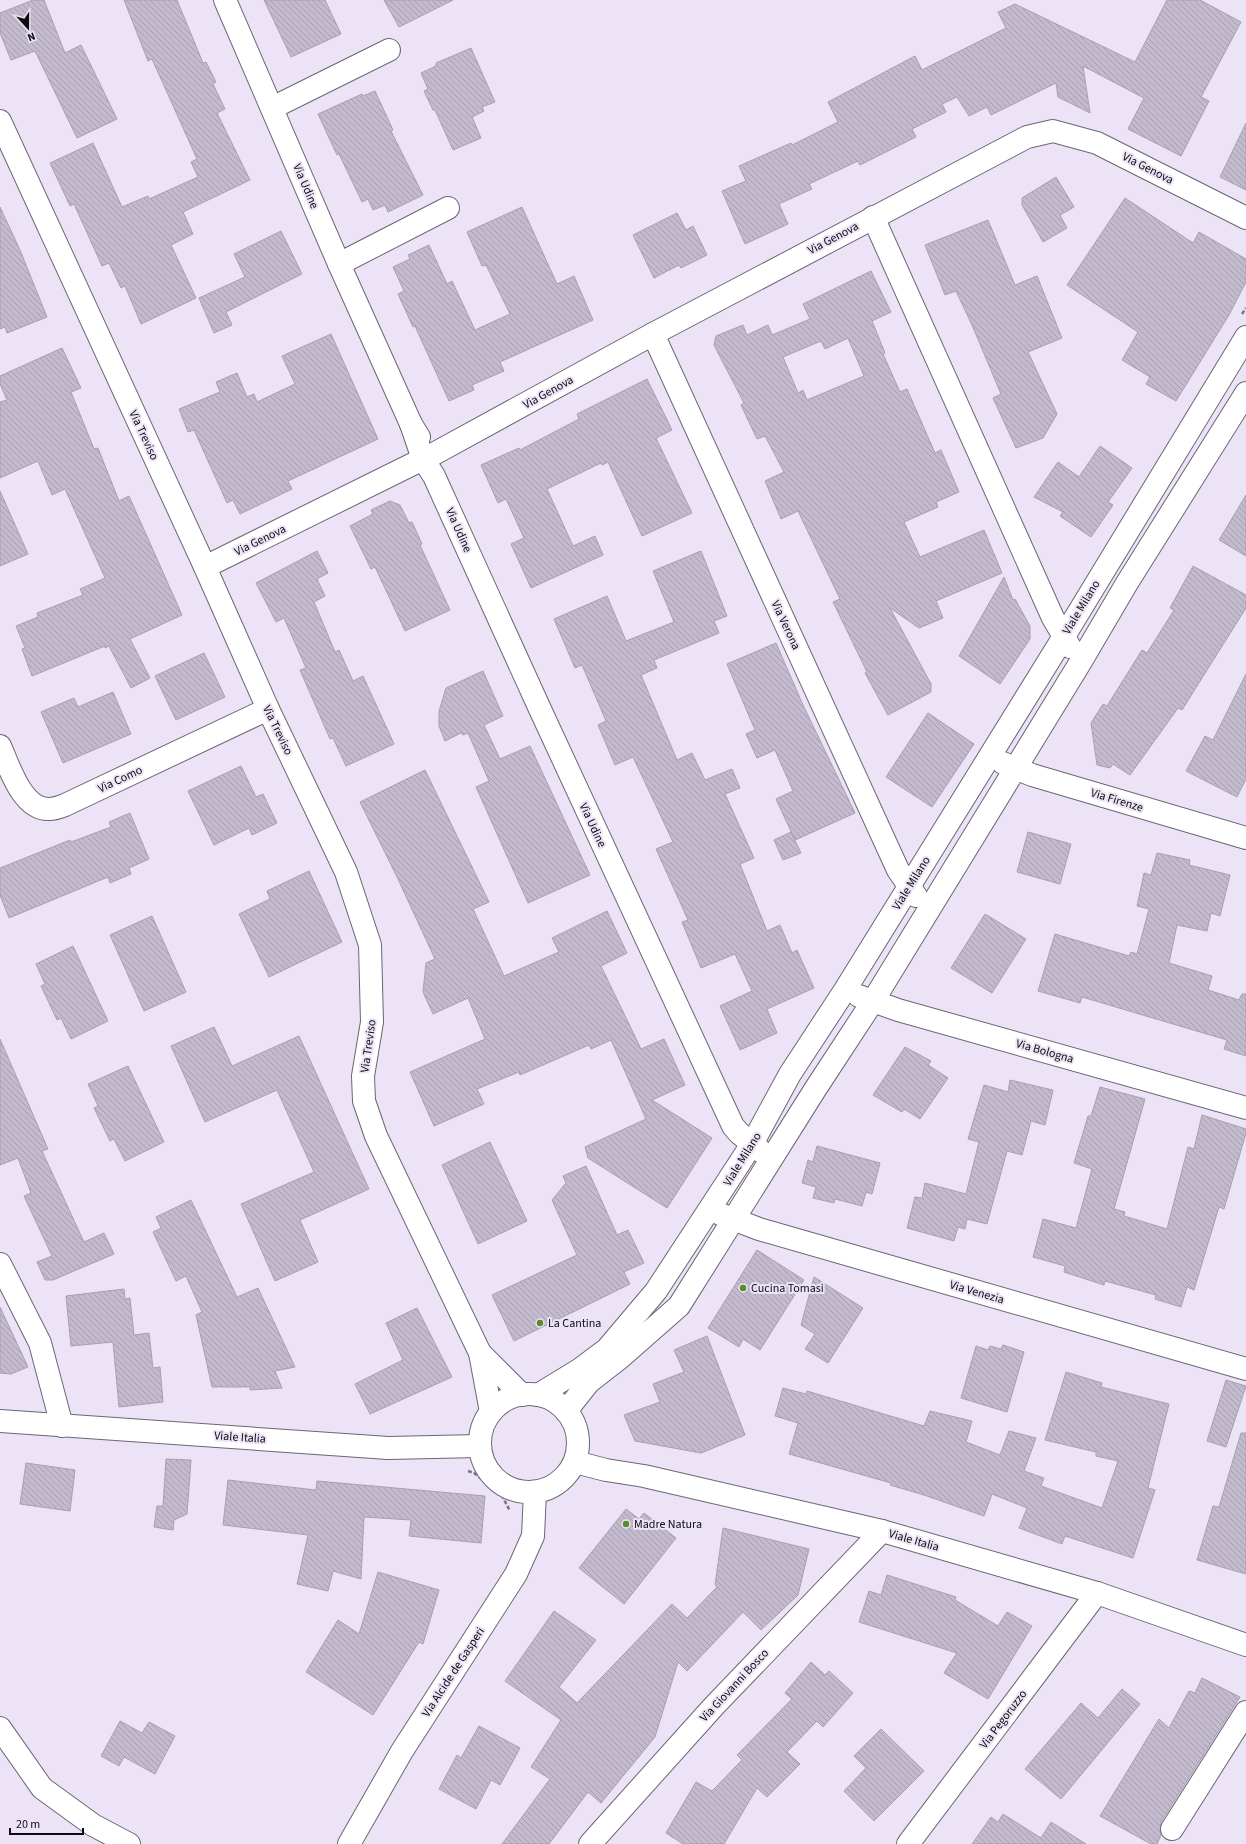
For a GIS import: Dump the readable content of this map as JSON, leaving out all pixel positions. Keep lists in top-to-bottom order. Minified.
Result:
{"streets":{"street":["Via Genova","Via Udine","Via Treviso","Viale Milano","Via Verona","Via Como","Via Firenze","Via Bologna","Via Venezia","Viale Italia","Via Alcide de Gasperi","Via Giovanni Bosco","Via Pegoruzzo"]},"crossings":[["Via Genova","Via Udine"],["Via Genova","Via Treviso"],["Via Genova","Via Verona"],["Via Udine","Viale Milano"],["Via Treviso","Viale Milano"],["Via Treviso","Via Como"],["Via Treviso","Viale Italia"],["Via Treviso","Via Alcide de Gasperi"],["Viale Milano","Via Verona"],["Viale Milano","Via Firenze"],["Viale Milano","Via Bologna"],["Viale Milano","Via Venezia"],["Viale Milano","Viale Italia"],["Viale Milano","Via Alcide de Gasperi"],["Viale Italia","Via Alcide de Gasperi"],["Viale Italia","Via Giovanni Bosco"],["Viale Italia","Via Pegoruzzo"]],"places":["Cucina Tomasi","La Cantina","Madre Natura"],"scale_bar":"20 m","north":"bottom"}
